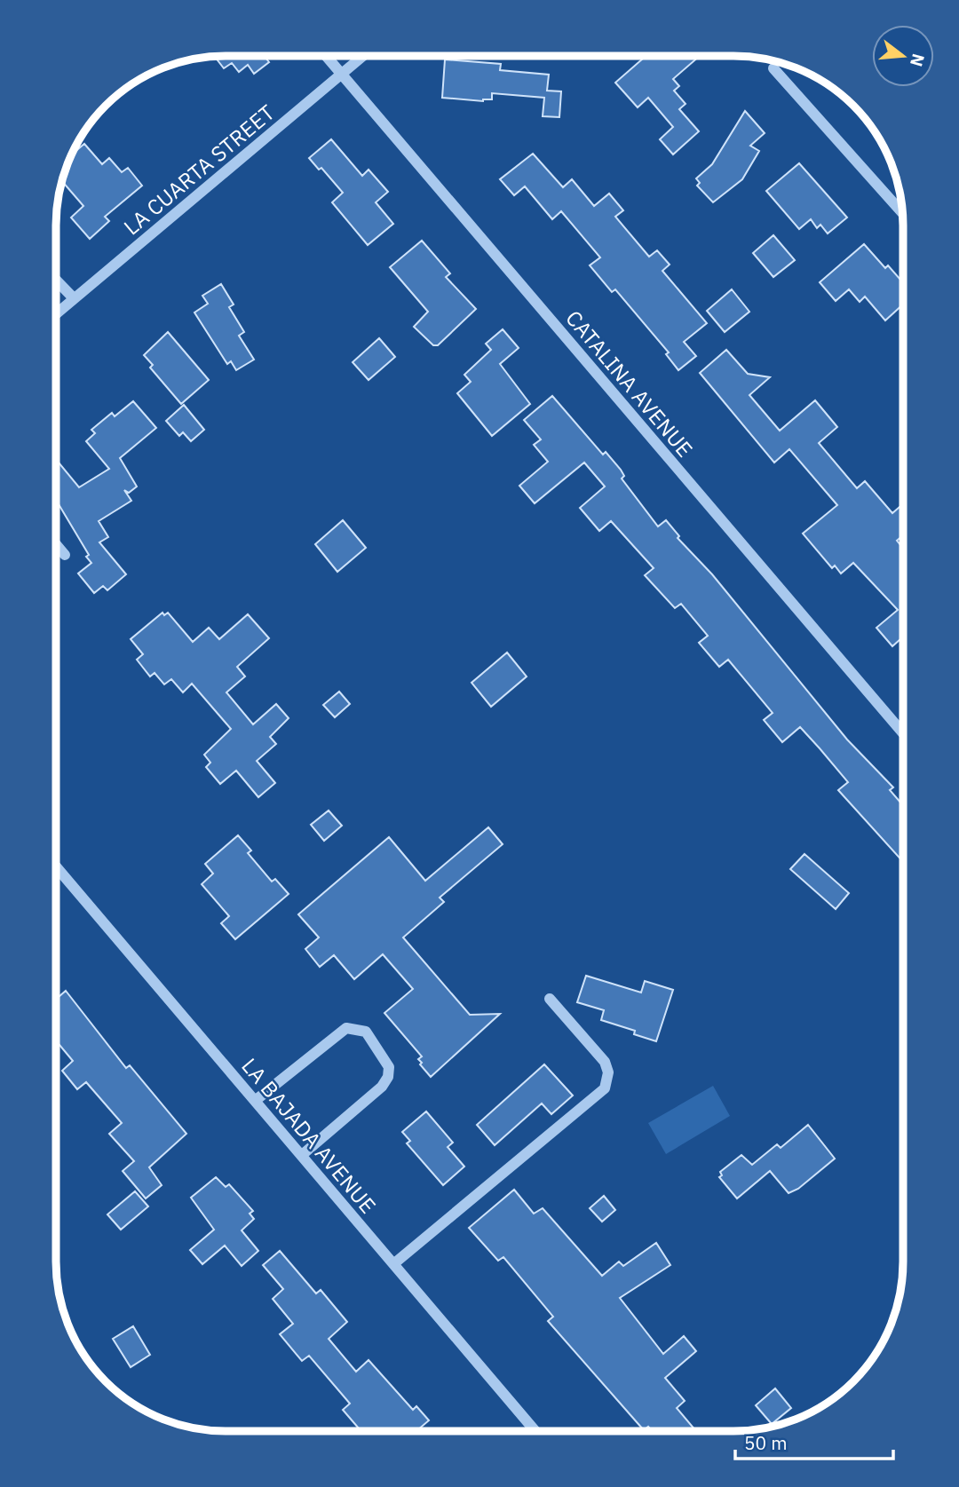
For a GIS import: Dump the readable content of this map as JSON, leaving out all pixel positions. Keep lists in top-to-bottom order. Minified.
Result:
{"streets":{"street":["LA CUARTA STREET","CATALINA AVENUE","LA BAJADA AVENUE"]},"crossings":[["LA CUARTA STREET","CATALINA AVENUE"]],"scale_bar":"50 m","north":"right"}
